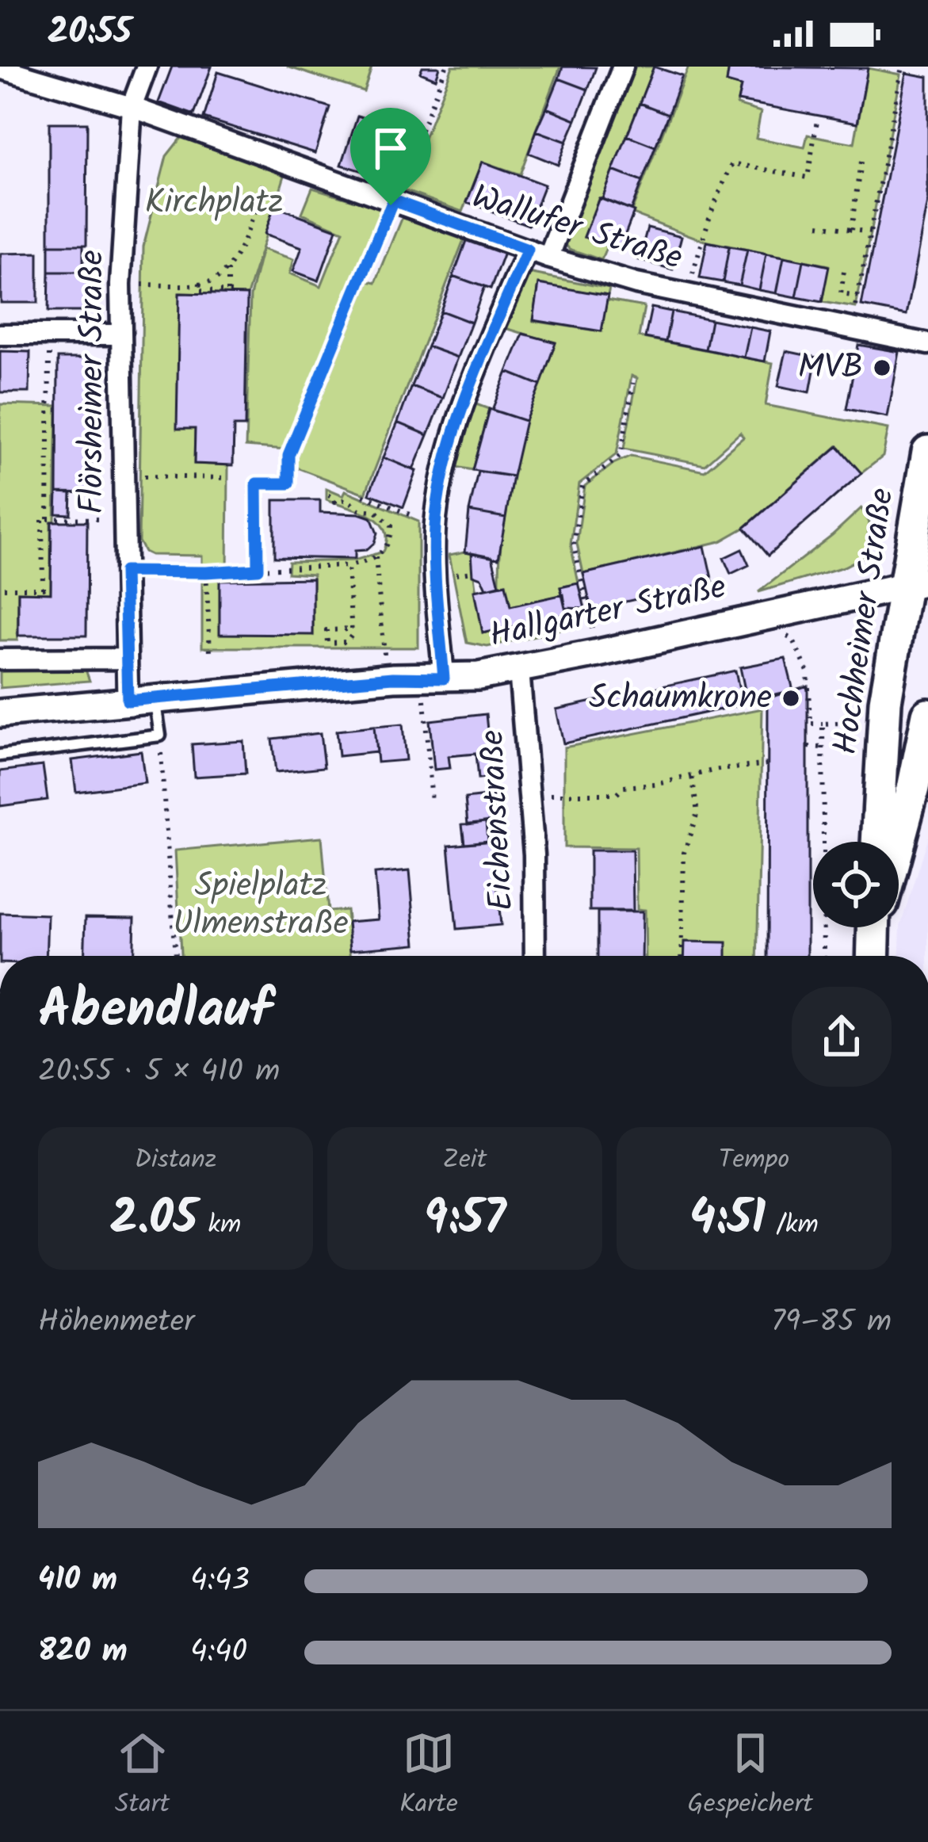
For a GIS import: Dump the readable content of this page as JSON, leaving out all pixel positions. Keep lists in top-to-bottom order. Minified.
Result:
{"streets":{"main road":["Hochheimer Straße"],"street":["Wallufer Straße","Flörsheimer Straße","Hallgarter Straße","Eichenstraße"]},"crossings":[["Wallufer Straße","Flörsheimer Straße"],["Flörsheimer Straße","Hallgarter Straße"],["Hallgarter Straße","Hochheimer Straße"],["Hallgarter Straße","Eichenstraße"]],"parks":["Kirchplatz","Spielplatz Ulmenstraße"],"places":["MVB","Schaumkrone"],"page":{"status":"20:55","heading":["Abendlauf","20:55 · 5 × 410 m"],"stats":[["Distanz","2.05 km"],["Zeit","9:57"],["Tempo","4:51 /km"]],"chart":["Höhenmeter","79–85 m"],"list":[{"name":"410 m","note":"4:43"},{"name":"820 m","note":"4:40"}],"tabs":["Start","Karte","Gespeichert"]}}
